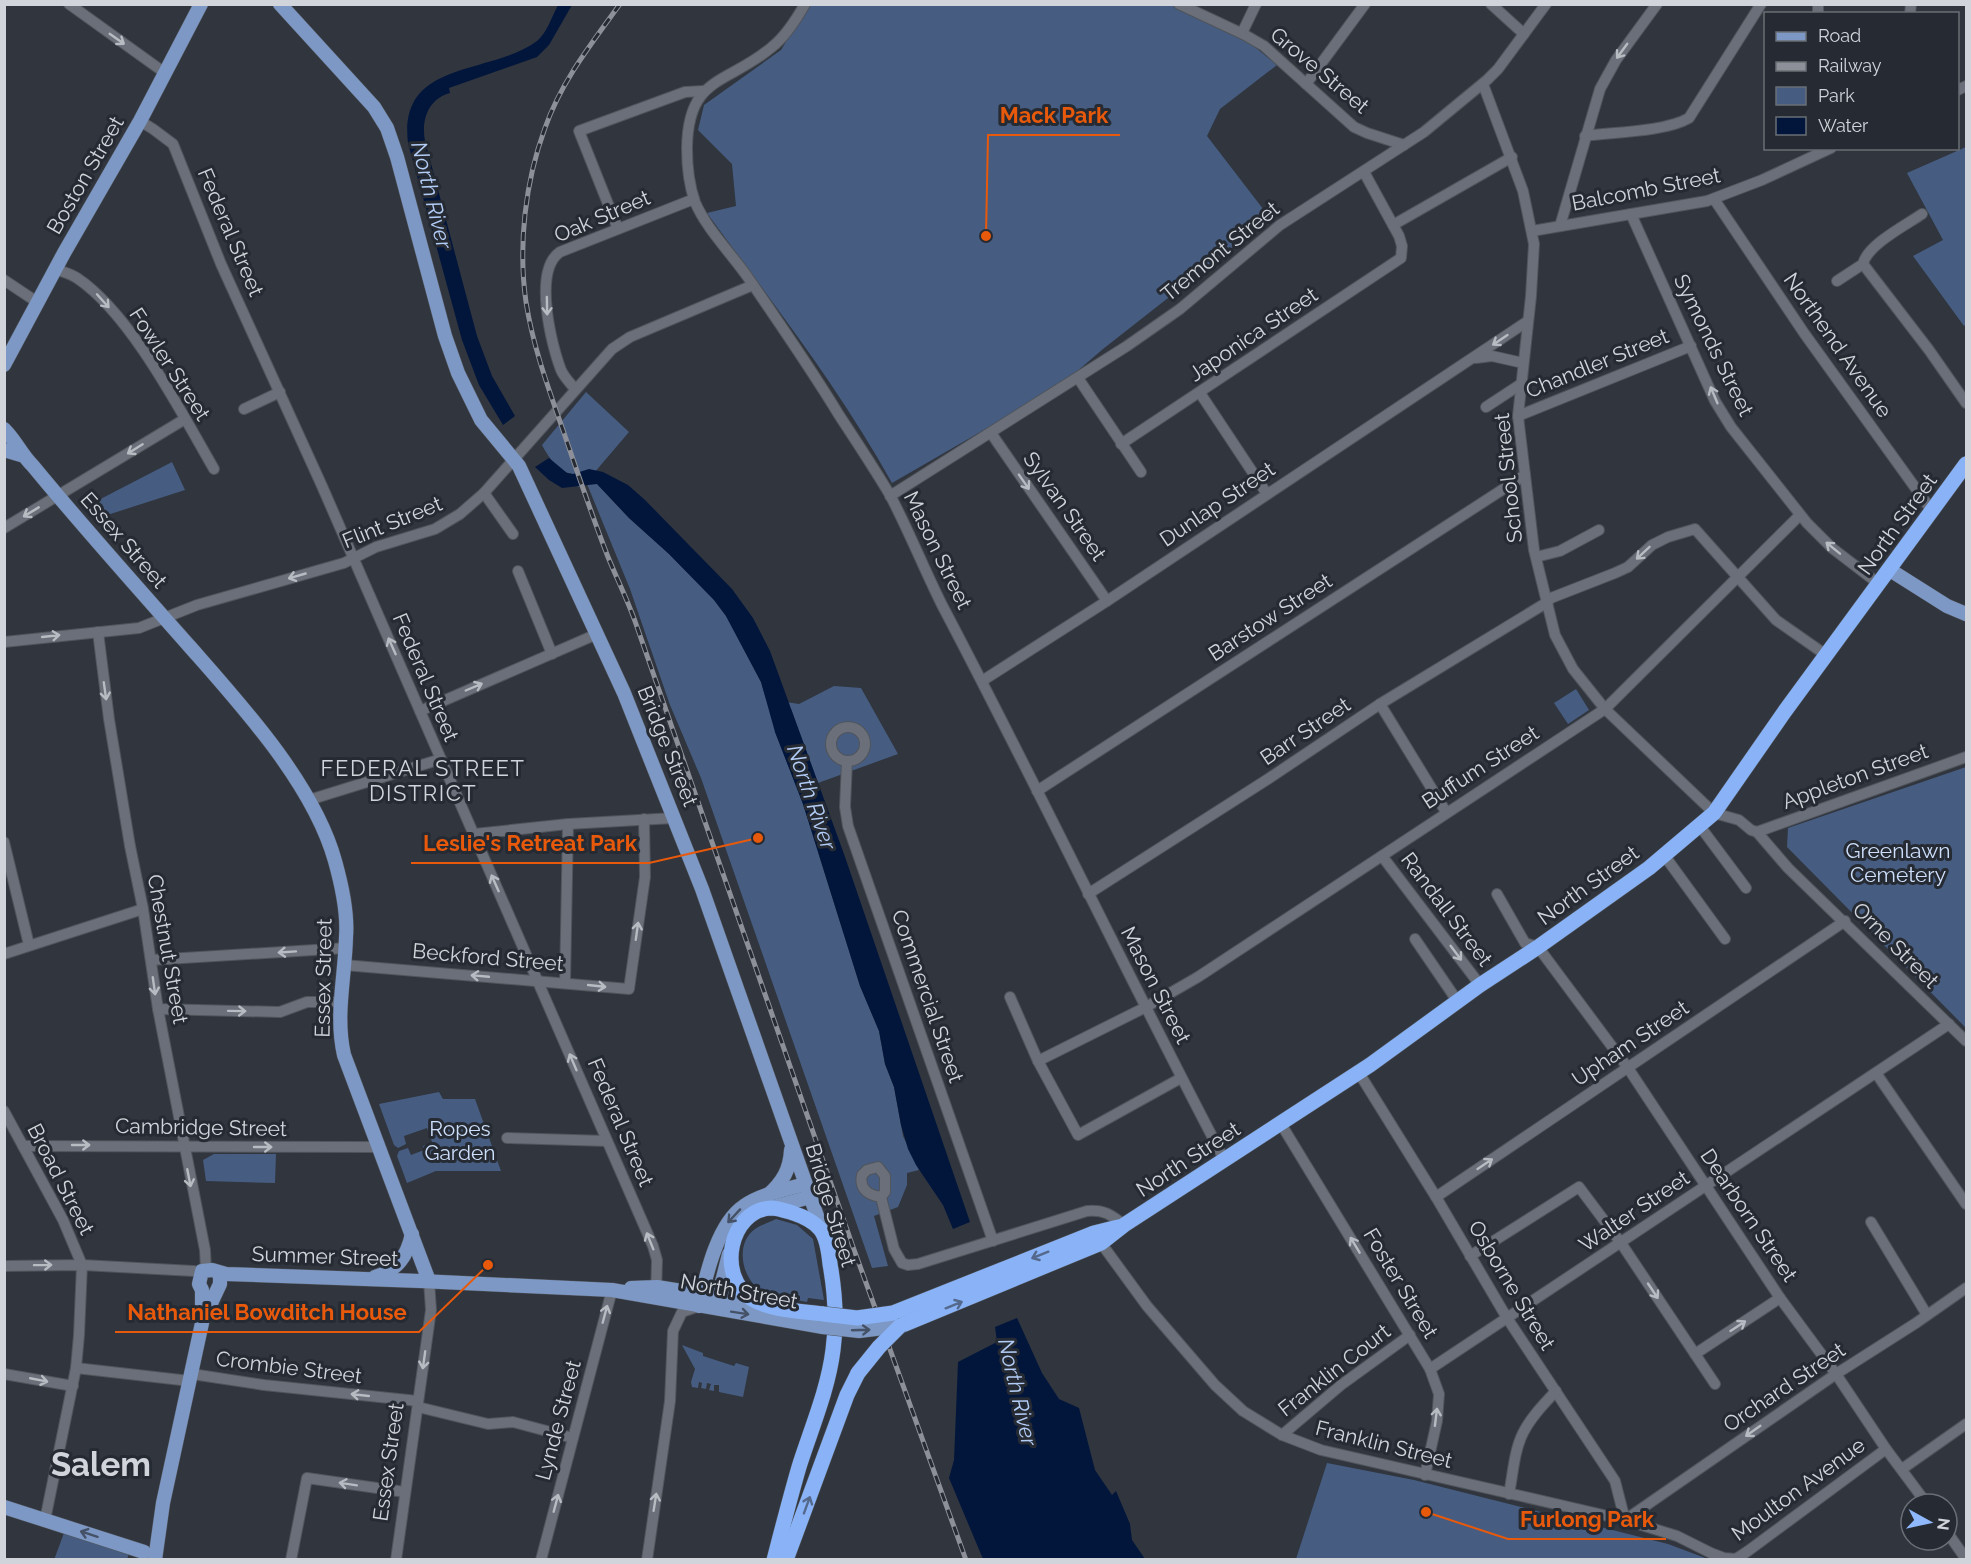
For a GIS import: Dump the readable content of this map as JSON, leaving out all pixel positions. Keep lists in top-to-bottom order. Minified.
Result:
{"streets":{"highway":["North Street","Bridge Street"],"main road":["Boston Street","Essex Street","Summer Street"],"street":["Grove Street","Balcomb Street","Oak Street","Federal Street","Tremont Street","Japonica Street","Symonds Street","Northend Avenue","Chandler Street","Fowler Street","School Street","Dunlap Street","Sylvan Street","Flint Street","Mason Street","Barstow Street","Barr Street","Buffum Street","Appleton Street","Randall Street","Orne Street","Chestnut Street","Beckford Street","Commercial Street","Upham Street","Cambridge Street","Broad Street","Walter Street","Dearborn Street","Foster Street","Osborne Street","Crombie Street","Franklin Court","Orchard Street","Lynde Street","Franklin Street","Moulton Avenue"]},"crossings":[["Grove Street","Tremont Street"],["Boston Street","Federal Street"],["Boston Street","Fowler Street"],["Balcomb Street","Symonds Street"],["Balcomb Street","Northend Avenue"],["Balcomb Street","School Street"],["Oak Street","Flint Street"],["Oak Street","Mason Street"],["Federal Street","Flint Street"],["Federal Street","North Street"],["Federal Street","Beckford Street"],["Tremont Street","School Street"],["Tremont Street","Sylvan Street"],["Tremont Street","Mason Street"],["Symonds Street","Chandler Street"],["Symonds Street","North Street"],["Symonds Street","Buffum Street"],["Northend Avenue","North Street"],["Chandler Street","School Street"],["School Street","Dunlap Street"],["School Street","North Street"],["School Street","Barstow Street"],["School Street","Barr Street"],["School Street","Buffum Street"],["School Street","Orne Street"],["Dunlap Street","Sylvan Street"],["Dunlap Street","Mason Street"],["Flint Street","Essex Street"],["Flint Street","Mason Street"],["Flint Street","Bridge Street"],["Flint Street","Chestnut Street"],["North Street","Essex Street"],["North Street","Mason Street"],["North Street","Randall Street"],["North Street","Orne Street"],["North Street","Commercial Street"],["North Street","Dearborn Street"],["North Street","Summer Street"],["North Street","Foster Street"],["North Street","Osborne Street"],["North Street","Lynde Street"],["North Street","Franklin Street"],["Essex Street","Beckford Street"],["Essex Street","Cambridge Street"],["Essex Street","Summer Street"],["Essex Street","Crombie Street"],["Mason Street","Barstow Street"],["Mason Street","Barr Street"],["Mason Street","Buffum Street"],["Barr Street","Buffum Street"],["Buffum Street","Randall Street"],["Appleton Street","Orne Street"],["Orne Street","Upham Street"],["Orne Street","Walter Street"],["Chestnut Street","Cambridge Street"],["Upham Street","Dearborn Street"],["Upham Street","Osborne Street"],["Cambridge Street","Broad Street"],["Walter Street","Dearborn Street"],["Walter Street","Foster Street"],["Walter Street","Osborne Street"],["Dearborn Street","Orchard Street"],["Dearborn Street","Moulton Avenue"],["Foster Street","Franklin Court"],["Foster Street","Franklin Street"],["Osborne Street","Orchard Street"],["Osborne Street","Franklin Street"],["Crombie Street","Lynde Street"],["Franklin Court","Franklin Street"],["Orchard Street","Franklin Street"],["Franklin Street","Moulton Avenue"]],"one_way":["Federal Street","Fowler Street","Sylvan Street","Chestnut Street","Upham Street","Cambridge Street","Foster Street","Crombie Street","Orchard Street"],"districts":["FEDERAL STREET DISTRICT","Salem"],"water":["North River"],"parks":["Greenlawn Cemetery","Ropes Garden"],"places":["Mack Park","Leslie's Retreat Park","Nathaniel Bowditch House","Furlong Park"],"legend":["Road","Railway","Park","Water"],"north":"right"}
